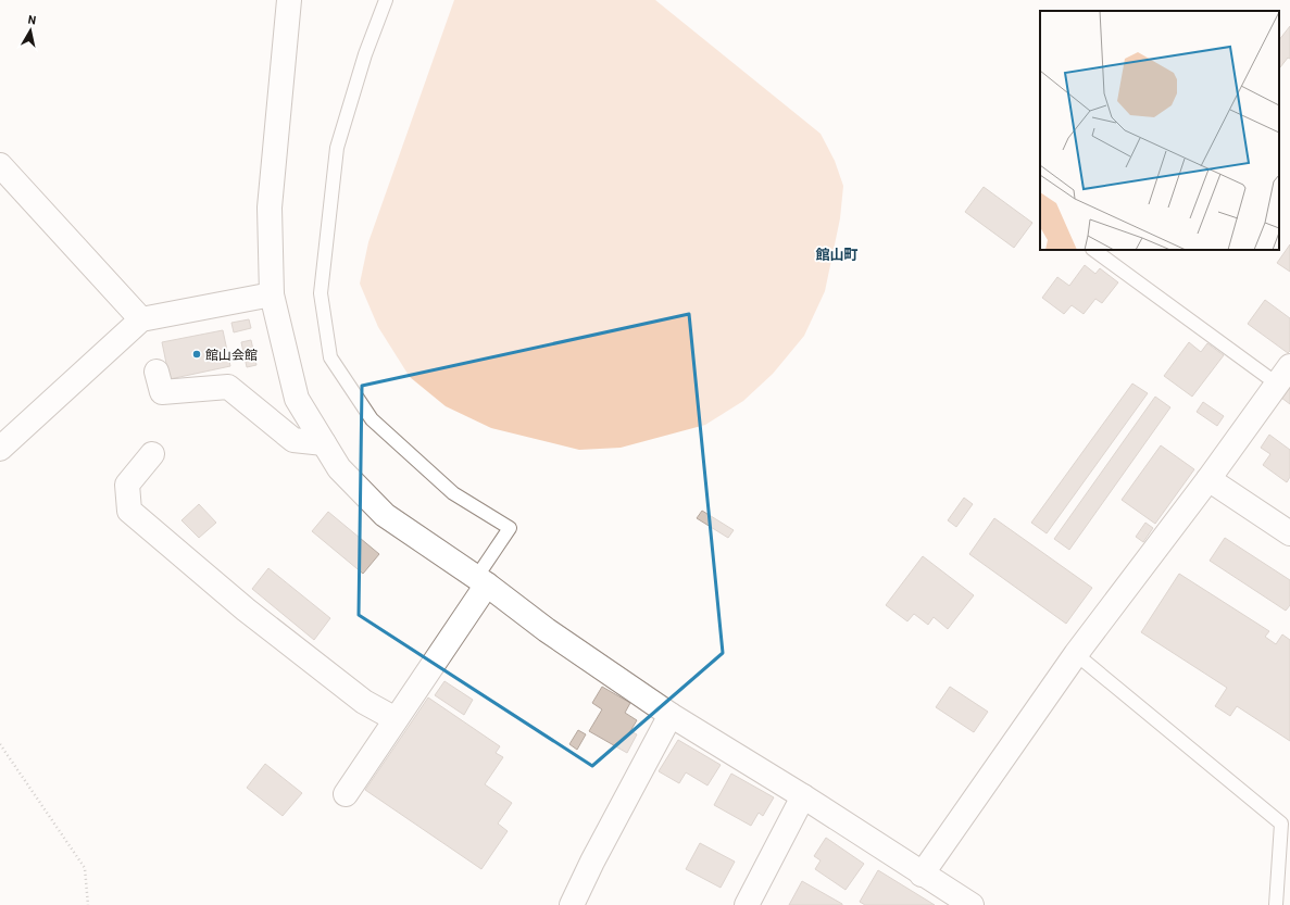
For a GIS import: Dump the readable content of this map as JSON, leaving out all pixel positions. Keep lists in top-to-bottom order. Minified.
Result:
{"districts":["館山町"],"places":["館山会館"],"north":"top"}
